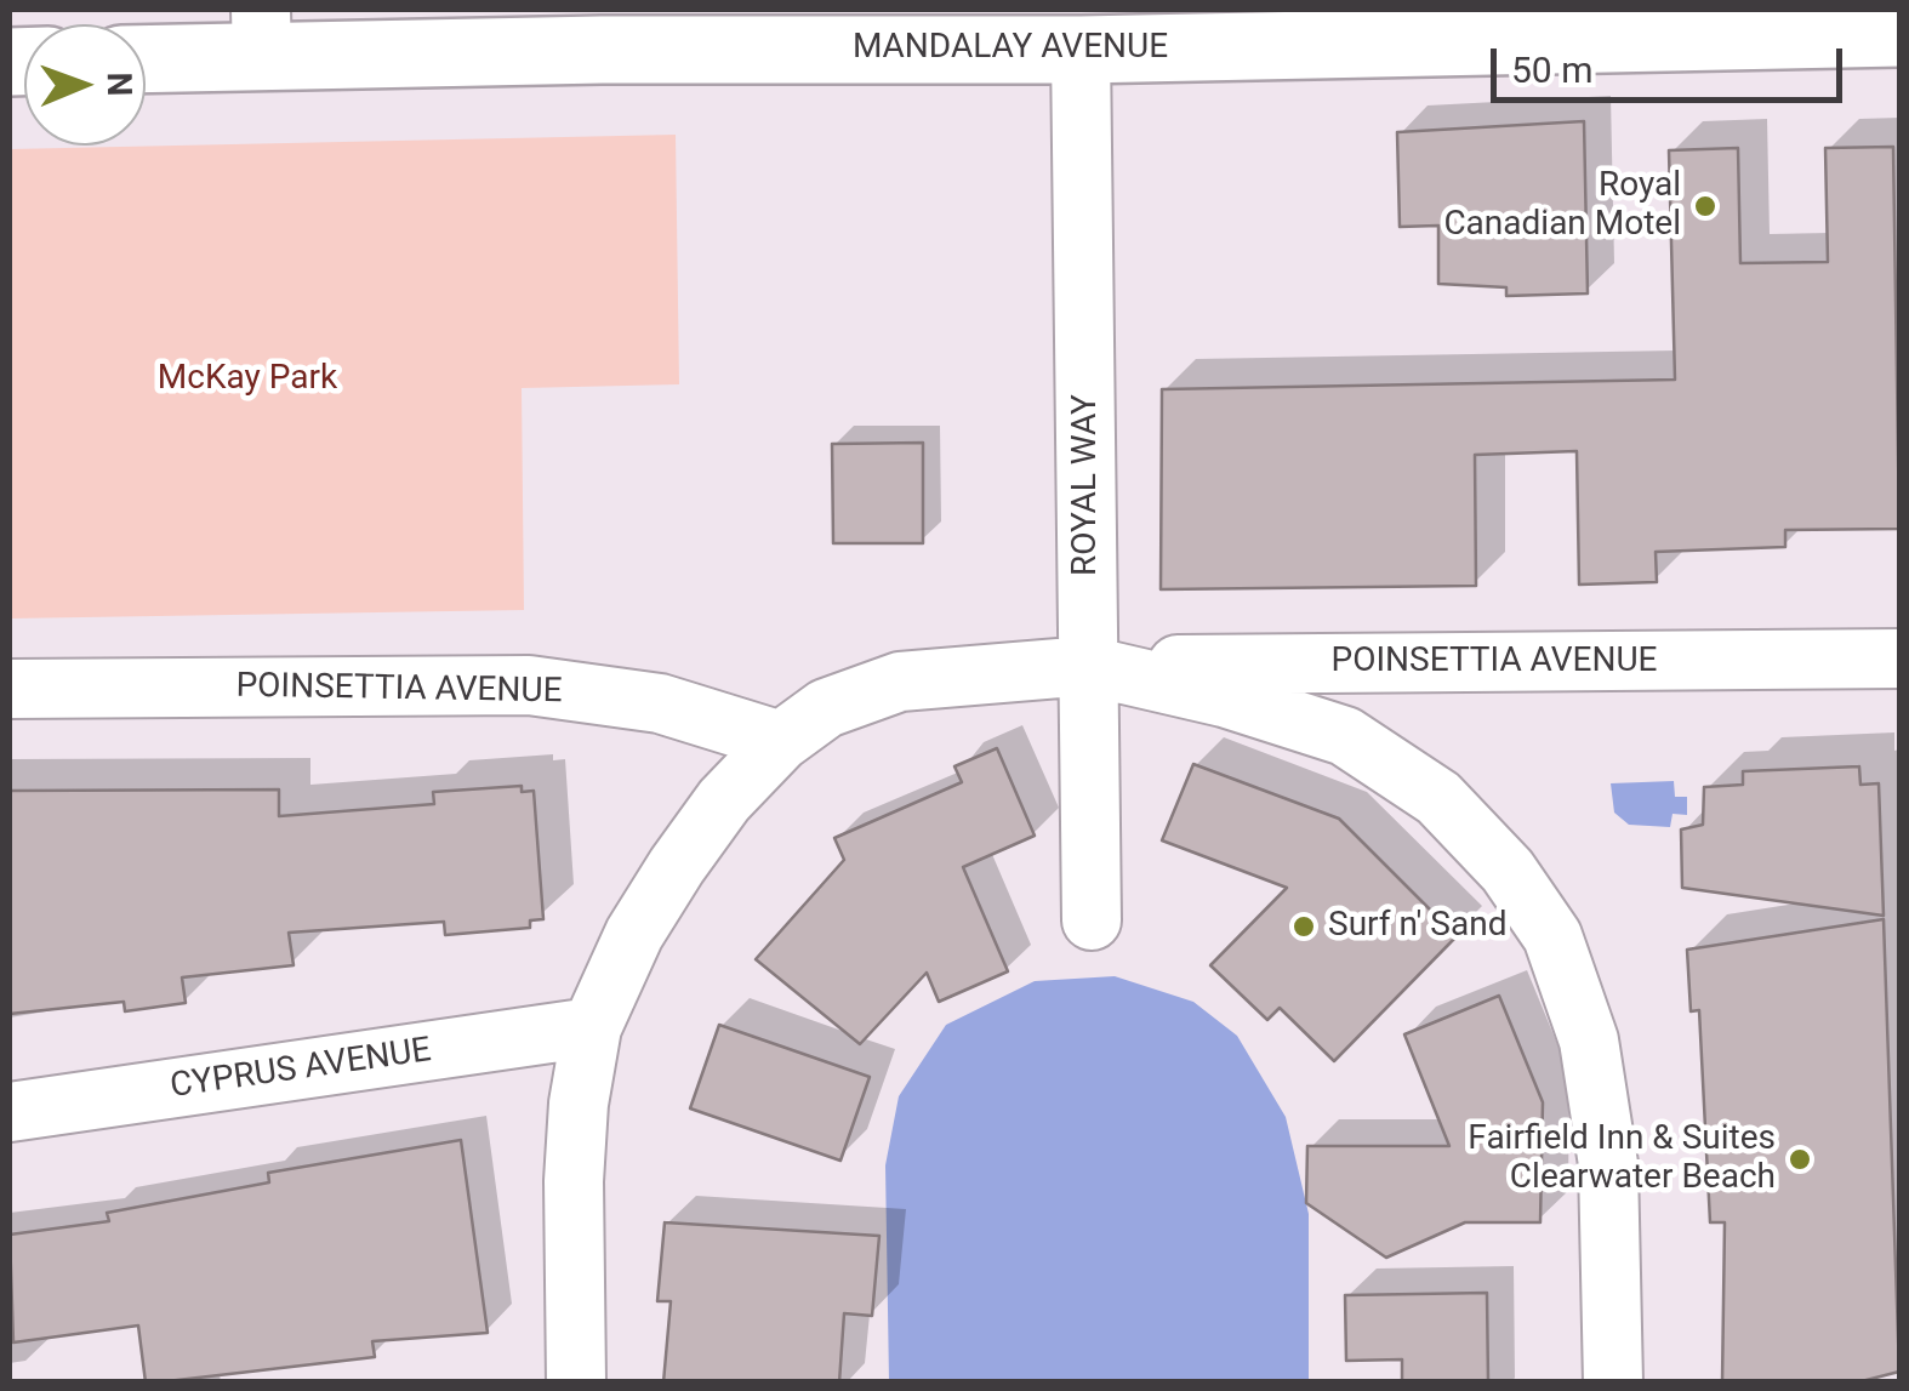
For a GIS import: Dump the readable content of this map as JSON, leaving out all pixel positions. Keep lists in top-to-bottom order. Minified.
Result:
{"streets":{"street":["MANDALAY AVENUE","ROYAL WAY","POINSETTIA AVENUE","CYPRUS AVENUE"]},"crossings":[["MANDALAY AVENUE","ROYAL WAY"],["ROYAL WAY","POINSETTIA AVENUE"]],"parks":["McKay Park"],"places":["Royal Canadian Motel","Surf n' Sand","Fairfield Inn & Suites Clearwater Beach"],"scale_bar":"50 m","north":"right"}
